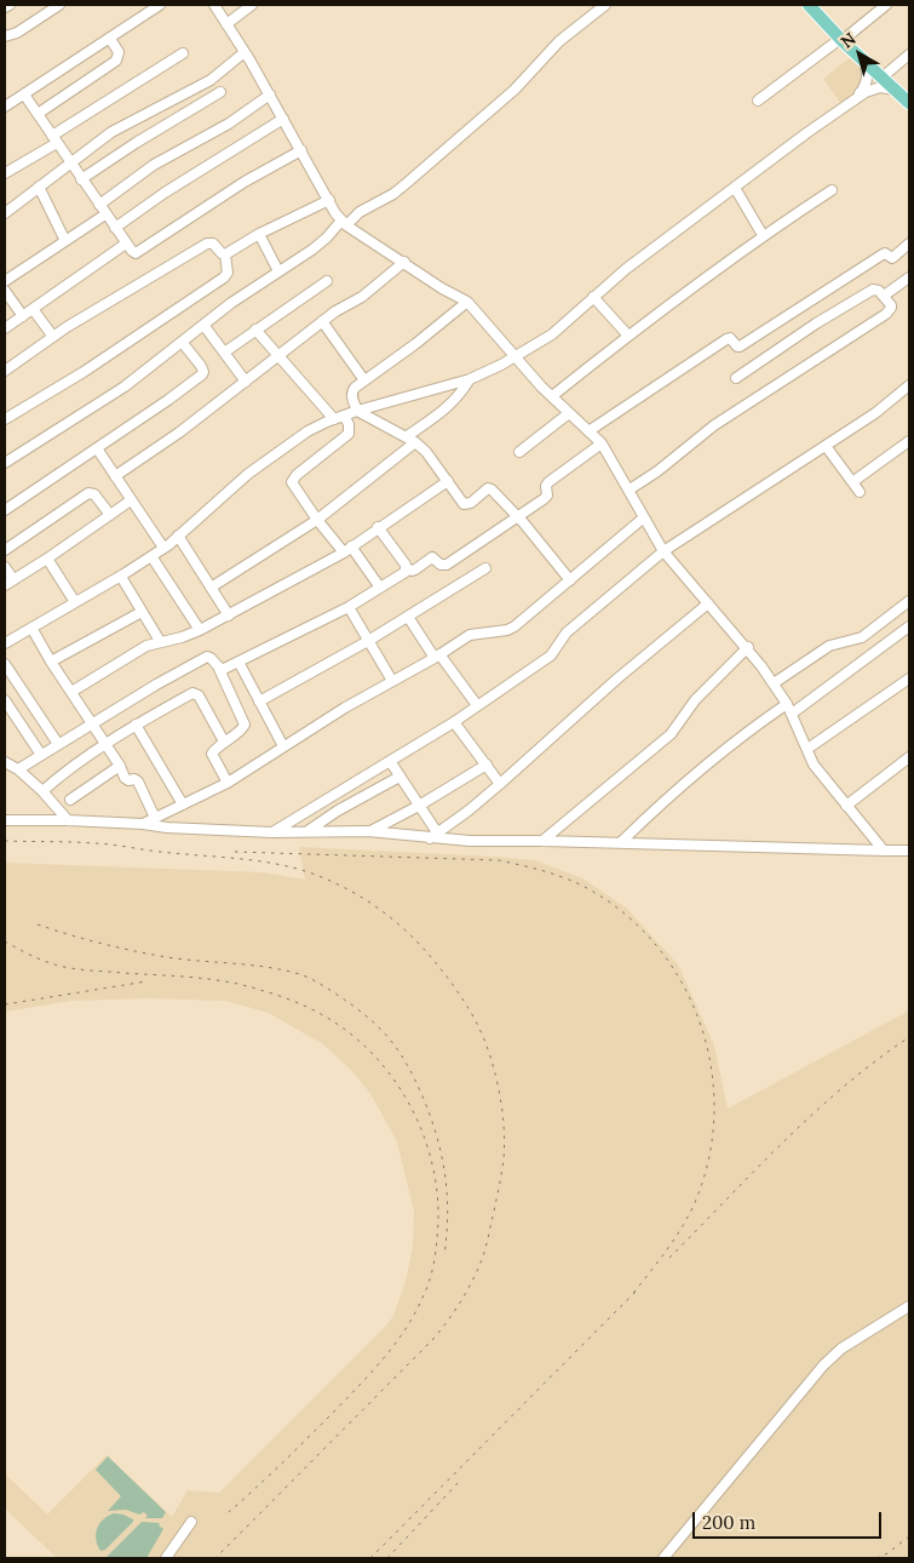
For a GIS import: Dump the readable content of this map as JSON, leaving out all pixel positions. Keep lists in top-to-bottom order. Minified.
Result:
{"scale_bar":"200 m","north":"top left"}
